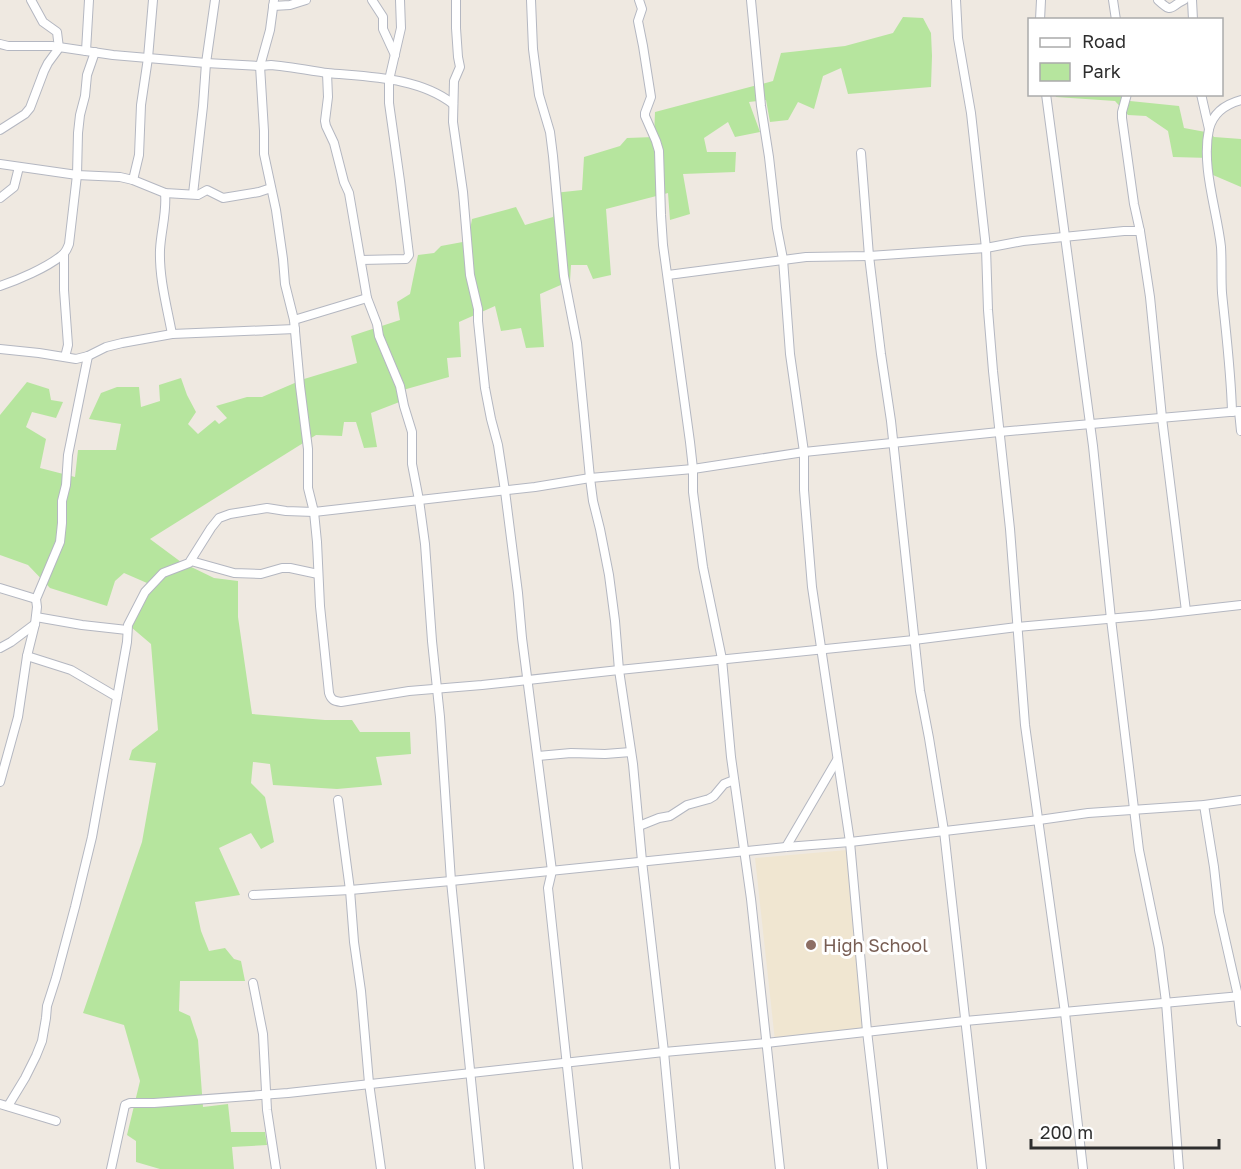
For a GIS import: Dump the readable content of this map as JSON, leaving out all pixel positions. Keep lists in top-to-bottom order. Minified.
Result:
{"places":["High School"],"legend":["Road","Park"],"scale_bar":"200 m"}
